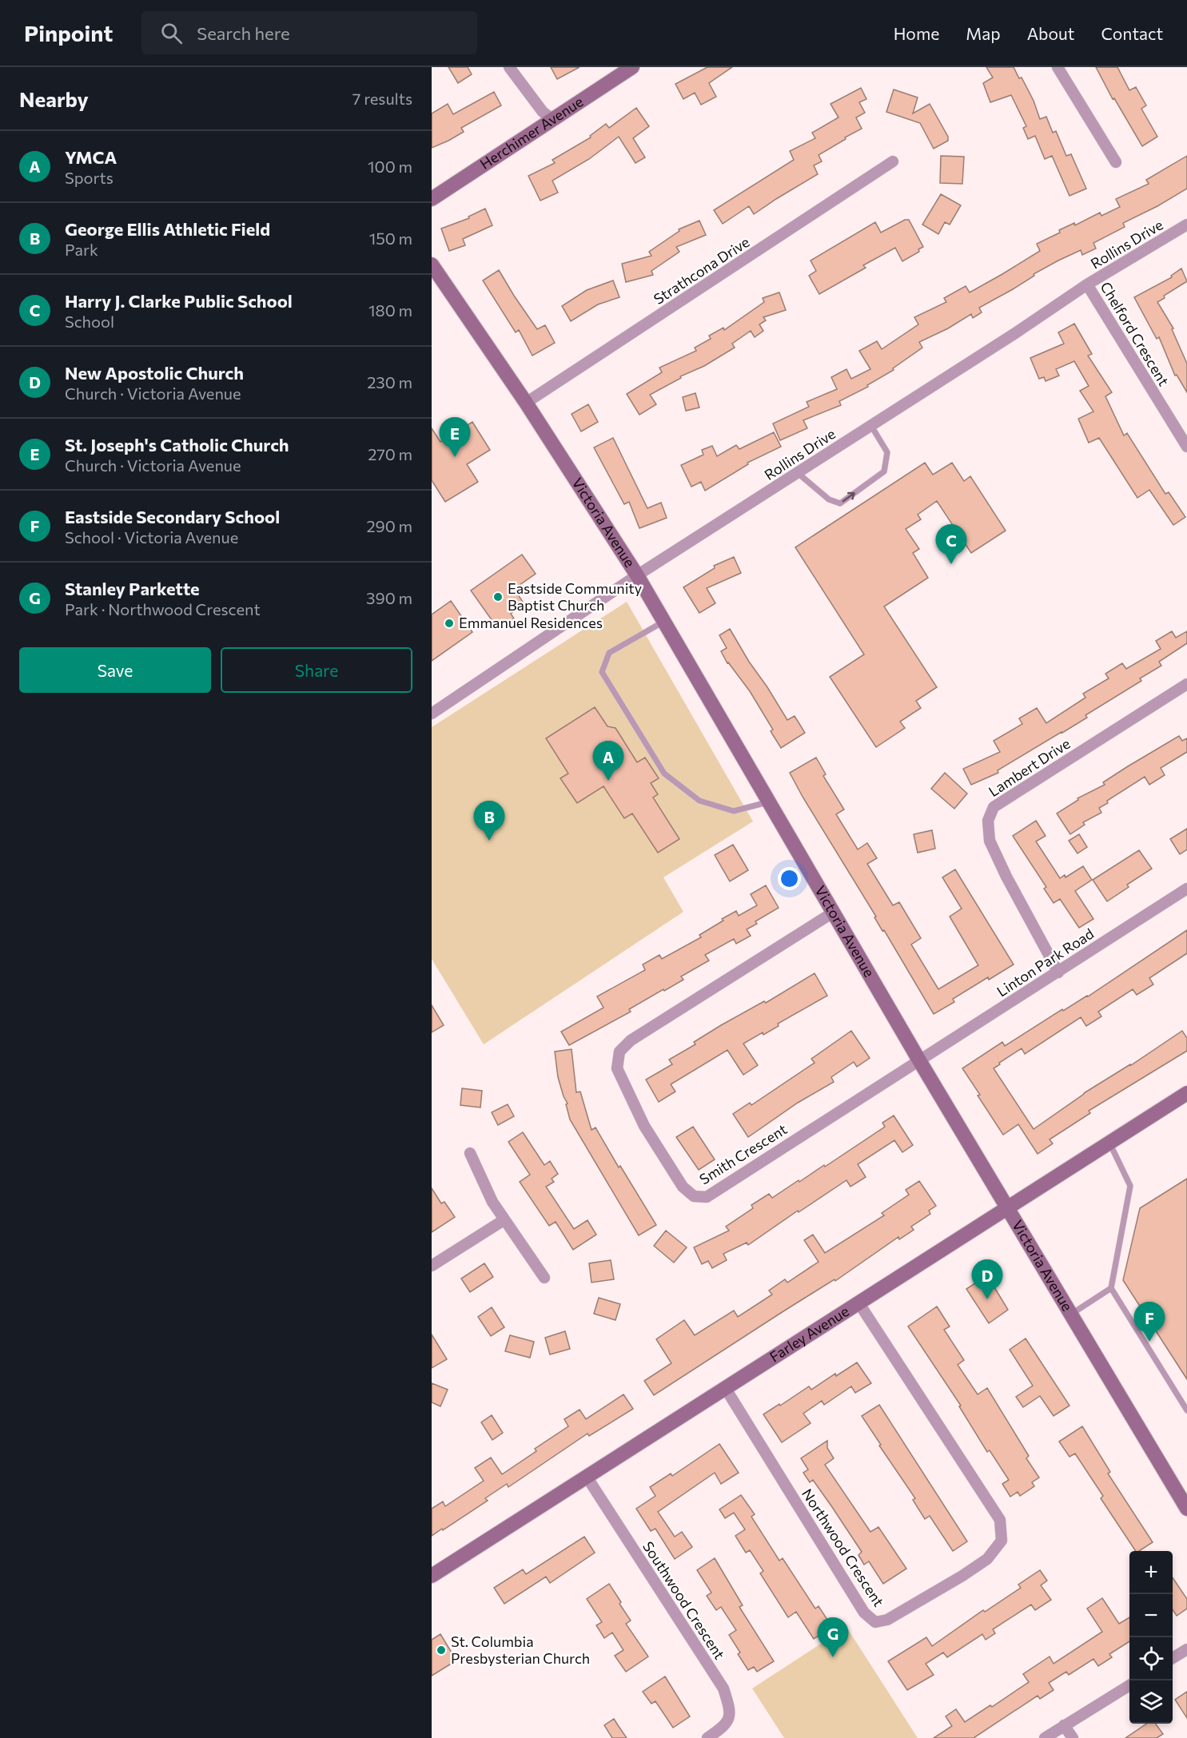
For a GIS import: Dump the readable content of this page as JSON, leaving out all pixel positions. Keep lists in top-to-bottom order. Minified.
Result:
{"streets":{"street":["Herchimer Avenue","Rollins Drive","Strathcona Drive","Chelford Crescent","Victoria Avenue","Lambert Drive","Linton Park Road","Smith Crescent","Farley Avenue","Northwood Crescent","Southwood Crescent"]},"crossings":[["Rollins Drive","Chelford Crescent"],["Rollins Drive","Victoria Avenue"],["Strathcona Drive","Victoria Avenue"],["Victoria Avenue","Linton Park Road"],["Victoria Avenue","Smith Crescent"],["Victoria Avenue","Farley Avenue"],["Lambert Drive","Linton Park Road"],["Linton Park Road","Smith Crescent"],["Farley Avenue","Northwood Crescent"],["Farley Avenue","Southwood Crescent"]],"places":["Eastside Community Baptist Church","Emmanuel Residences","St. Columbia Presbysterian Church"],"page":{"header":"Pinpoint","search":"Search here","nav":["Home","Map","About","Contact"],"heading":["Nearby","7 results"],"list":[{"mark":"A","name":"YMCA","note":"Sports","value":"100 m"},{"mark":"B","name":"George Ellis Athletic Field","note":"Park","value":"150 m"},{"mark":"C","name":"Harry J. Clarke Public School","note":"School","value":"180 m"},{"mark":"D","name":"New Apostolic Church","note":"Church · Victoria Avenue","value":"230 m"},{"mark":"E","name":"St. Joseph's Catholic Church","note":"Church · Victoria Avenue","value":"270 m"},{"mark":"F","name":"Eastside Secondary School","note":"School · Victoria Avenue","value":"290 m"},{"mark":"G","name":"Stanley Parkette","note":"Park · Northwood Crescent","value":"390 m"}],"pins":["E","C","A","B","D","F","G"],"buttons":["Save","Share"],"map_buttons":["+","−"]}}
